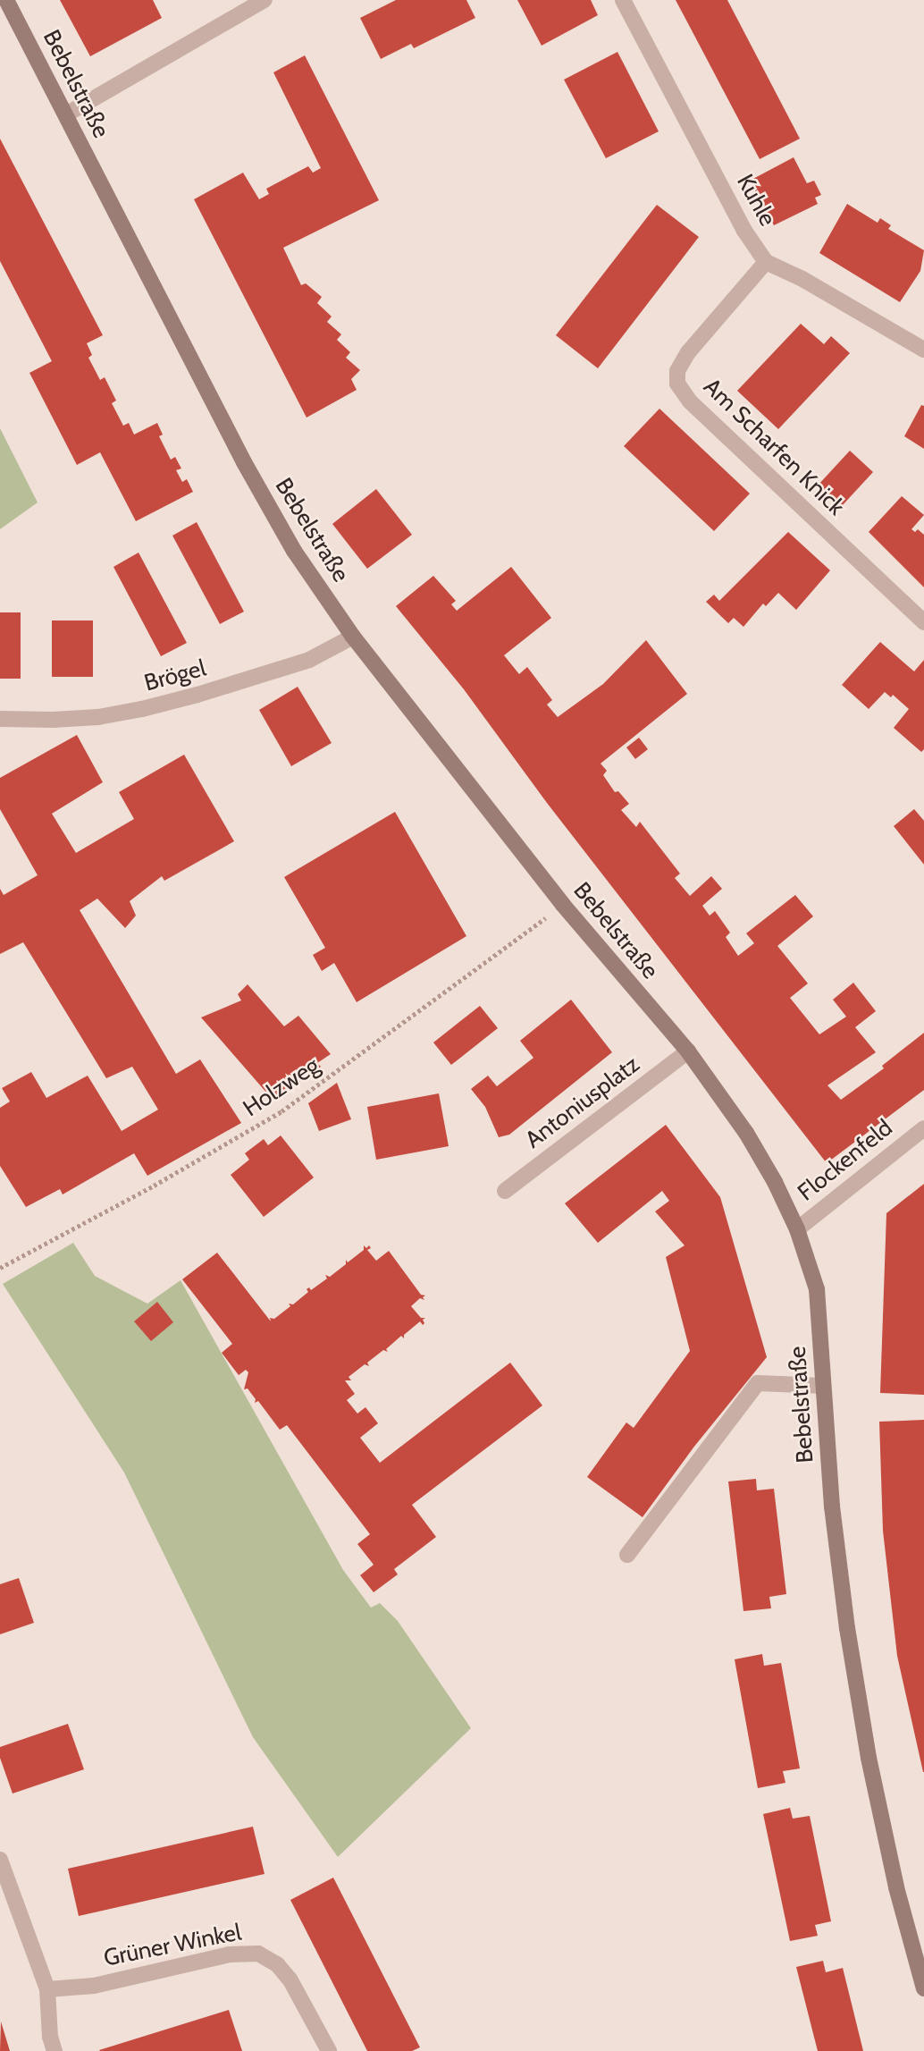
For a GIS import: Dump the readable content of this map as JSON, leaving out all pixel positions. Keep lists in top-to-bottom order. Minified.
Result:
{"streets":{"street":["Bebelstraße","Kuhle","Am Scharfen Knick","Brögel","Antoniusplatz","Flockenfeld","Grüner Winkel"],"path":["Holzweg"]},"crossings":[["Bebelstraße","Brögel"],["Bebelstraße","Holzweg"],["Bebelstraße","Antoniusplatz"],["Bebelstraße","Flockenfeld"],["Kuhle","Am Scharfen Knick"]]}
